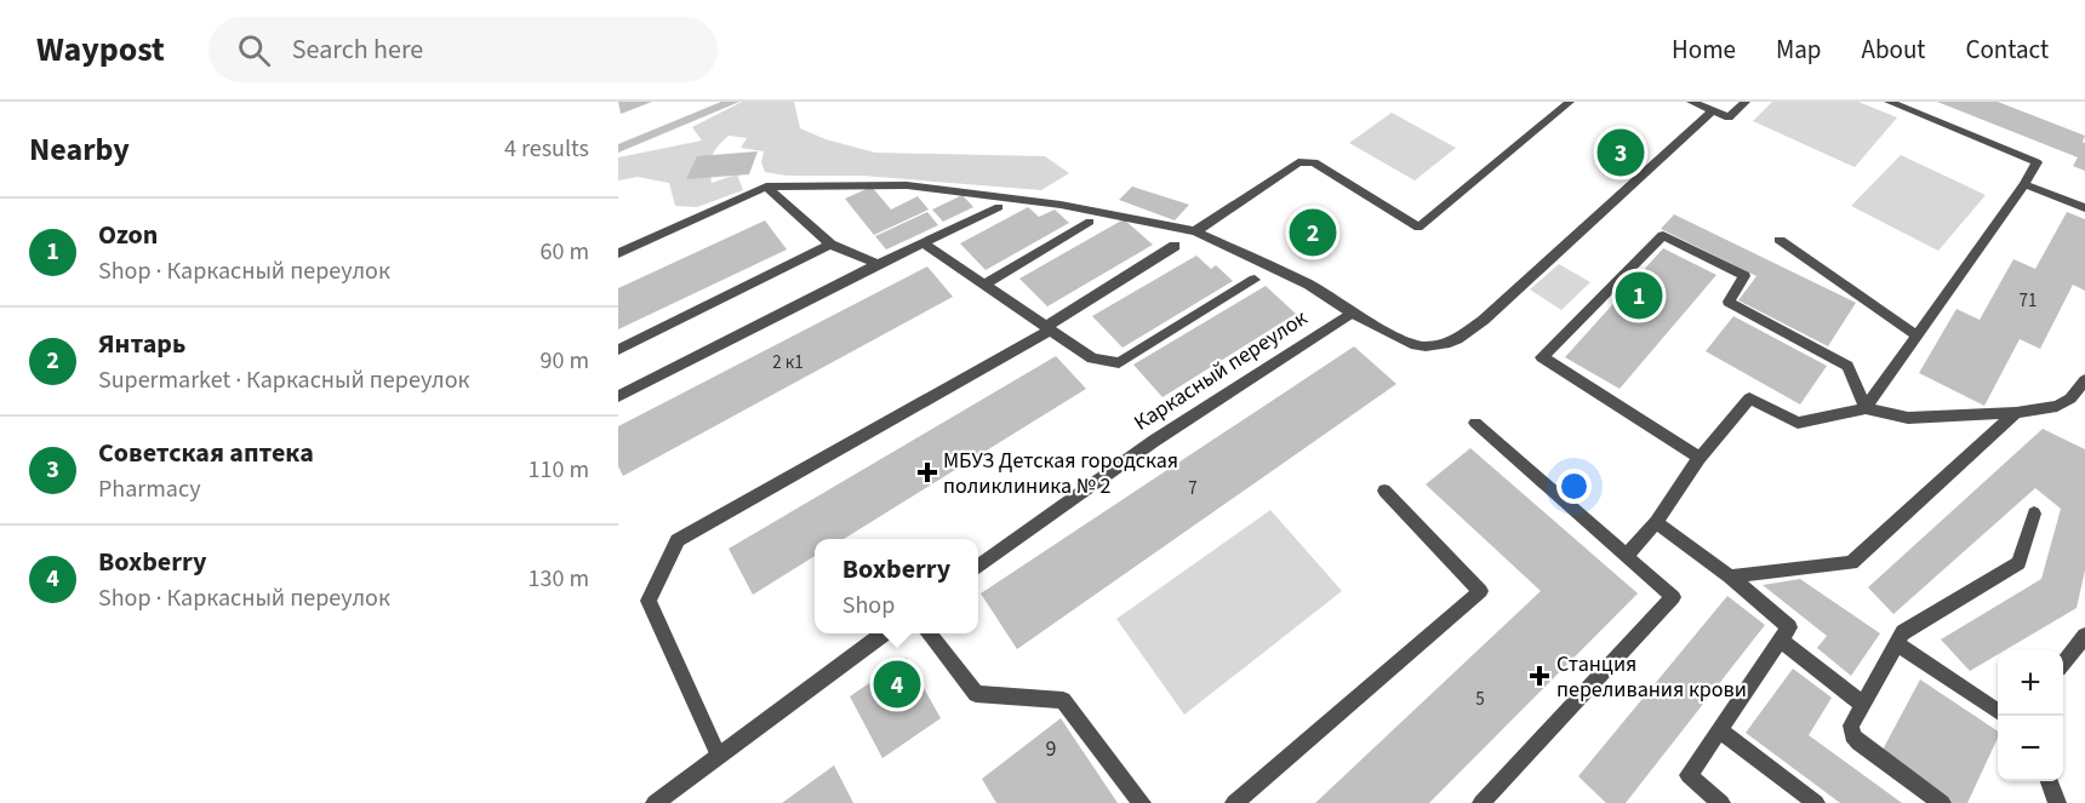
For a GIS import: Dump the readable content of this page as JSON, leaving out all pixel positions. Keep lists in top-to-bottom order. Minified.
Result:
{"streets":{"street":["Каркасный переулок"]},"places":{"health":["МБУЗ Детская городская поликлиника № 2","Станция переливания крови"]},"house_numbers":["71","2 к1","7","5","9"],"page":{"header":"Waypost","search":"Search here","nav":["Home","Map","About","Contact"],"heading":["Nearby","4 results"],"pins":["3","2","1","4"],"list":[{"mark":"1","name":"Ozon","note":"Shop · Каркасный переулок","value":"60 m"},{"mark":"2","name":"Янтарь","note":"Supermarket · Каркасный переулок","value":"90 m"},{"mark":"3","name":"Советская аптека","note":"Pharmacy","value":"110 m"},{"mark":"4","name":"Boxberry","note":"Shop · Каркасный переулок","value":"130 m"}],"popup":["Boxberry","Shop"],"map_buttons":["+","−"]}}
